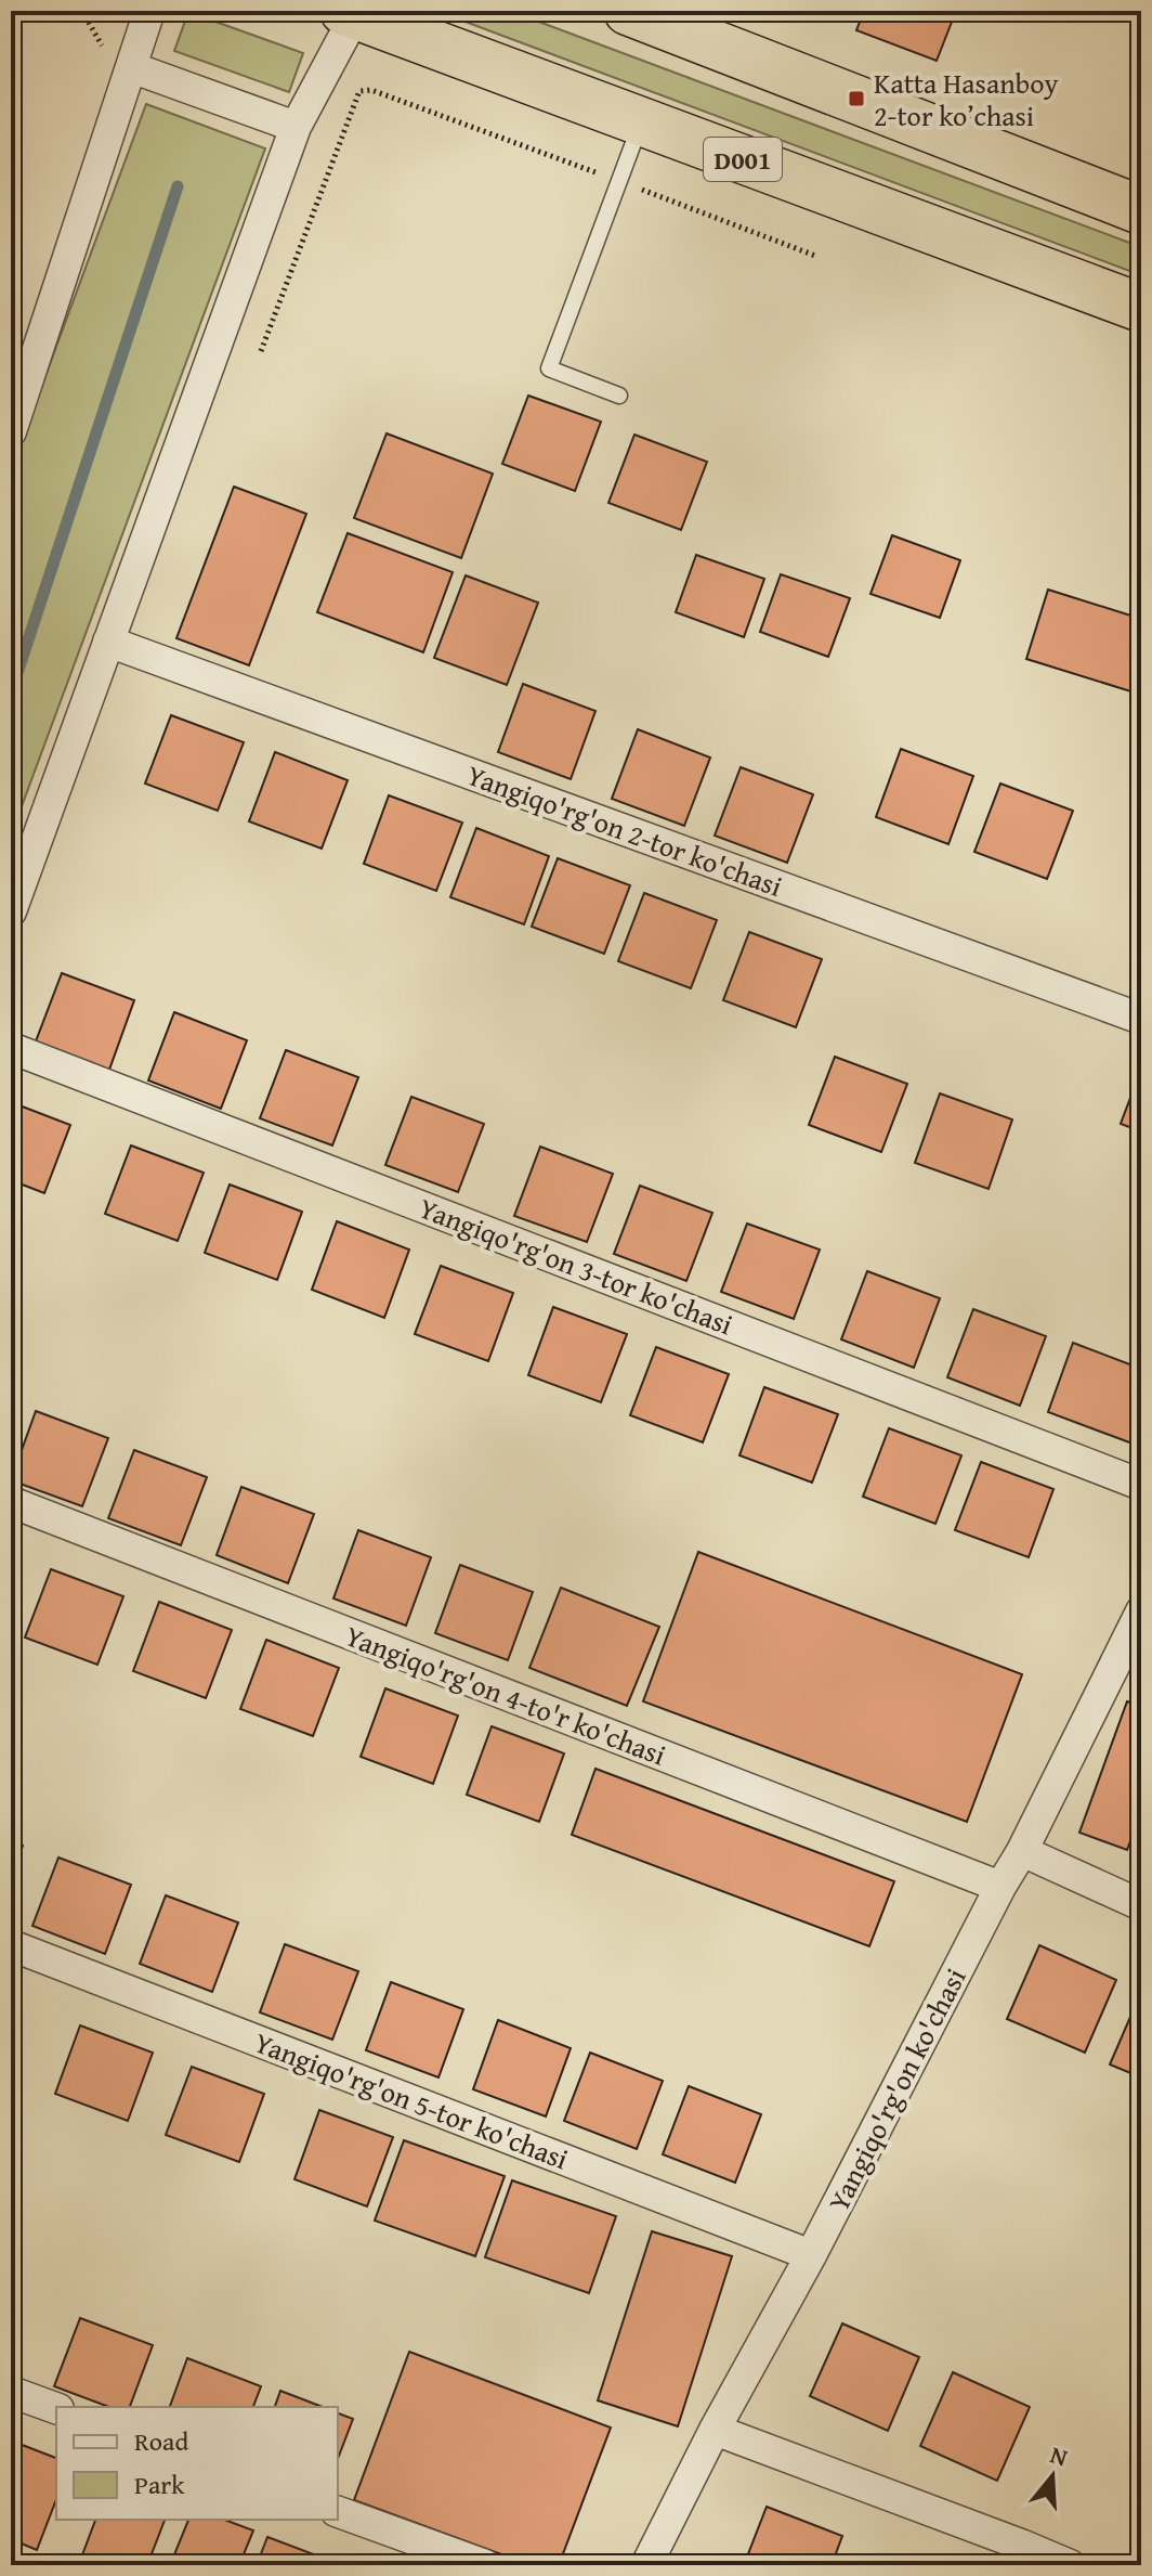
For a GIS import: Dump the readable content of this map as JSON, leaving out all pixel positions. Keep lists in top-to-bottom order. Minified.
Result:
{"streets":{"highway":["D001"],"street":["Yangiqo'rg'on 2-tor ko'chasi","Yangiqo'rg'on 3-tor ko'chasi","Yangiqo'rg'on 4-to'r ko'chasi","Yangiqo'rg'on ko'chasi","Yangiqo'rg'on 5-tor ko'chasi"]},"crossings":[["Yangiqo'rg'on 4-to'r ko'chasi","Yangiqo'rg'on ko'chasi"],["Yangiqo'rg'on ko'chasi","Yangiqo'rg'on 5-tor ko'chasi"]],"places":{"transit":["Katta Hasanboy 2-tor ko’chasi"]},"legend":["Road","Park"],"north":"top"}
